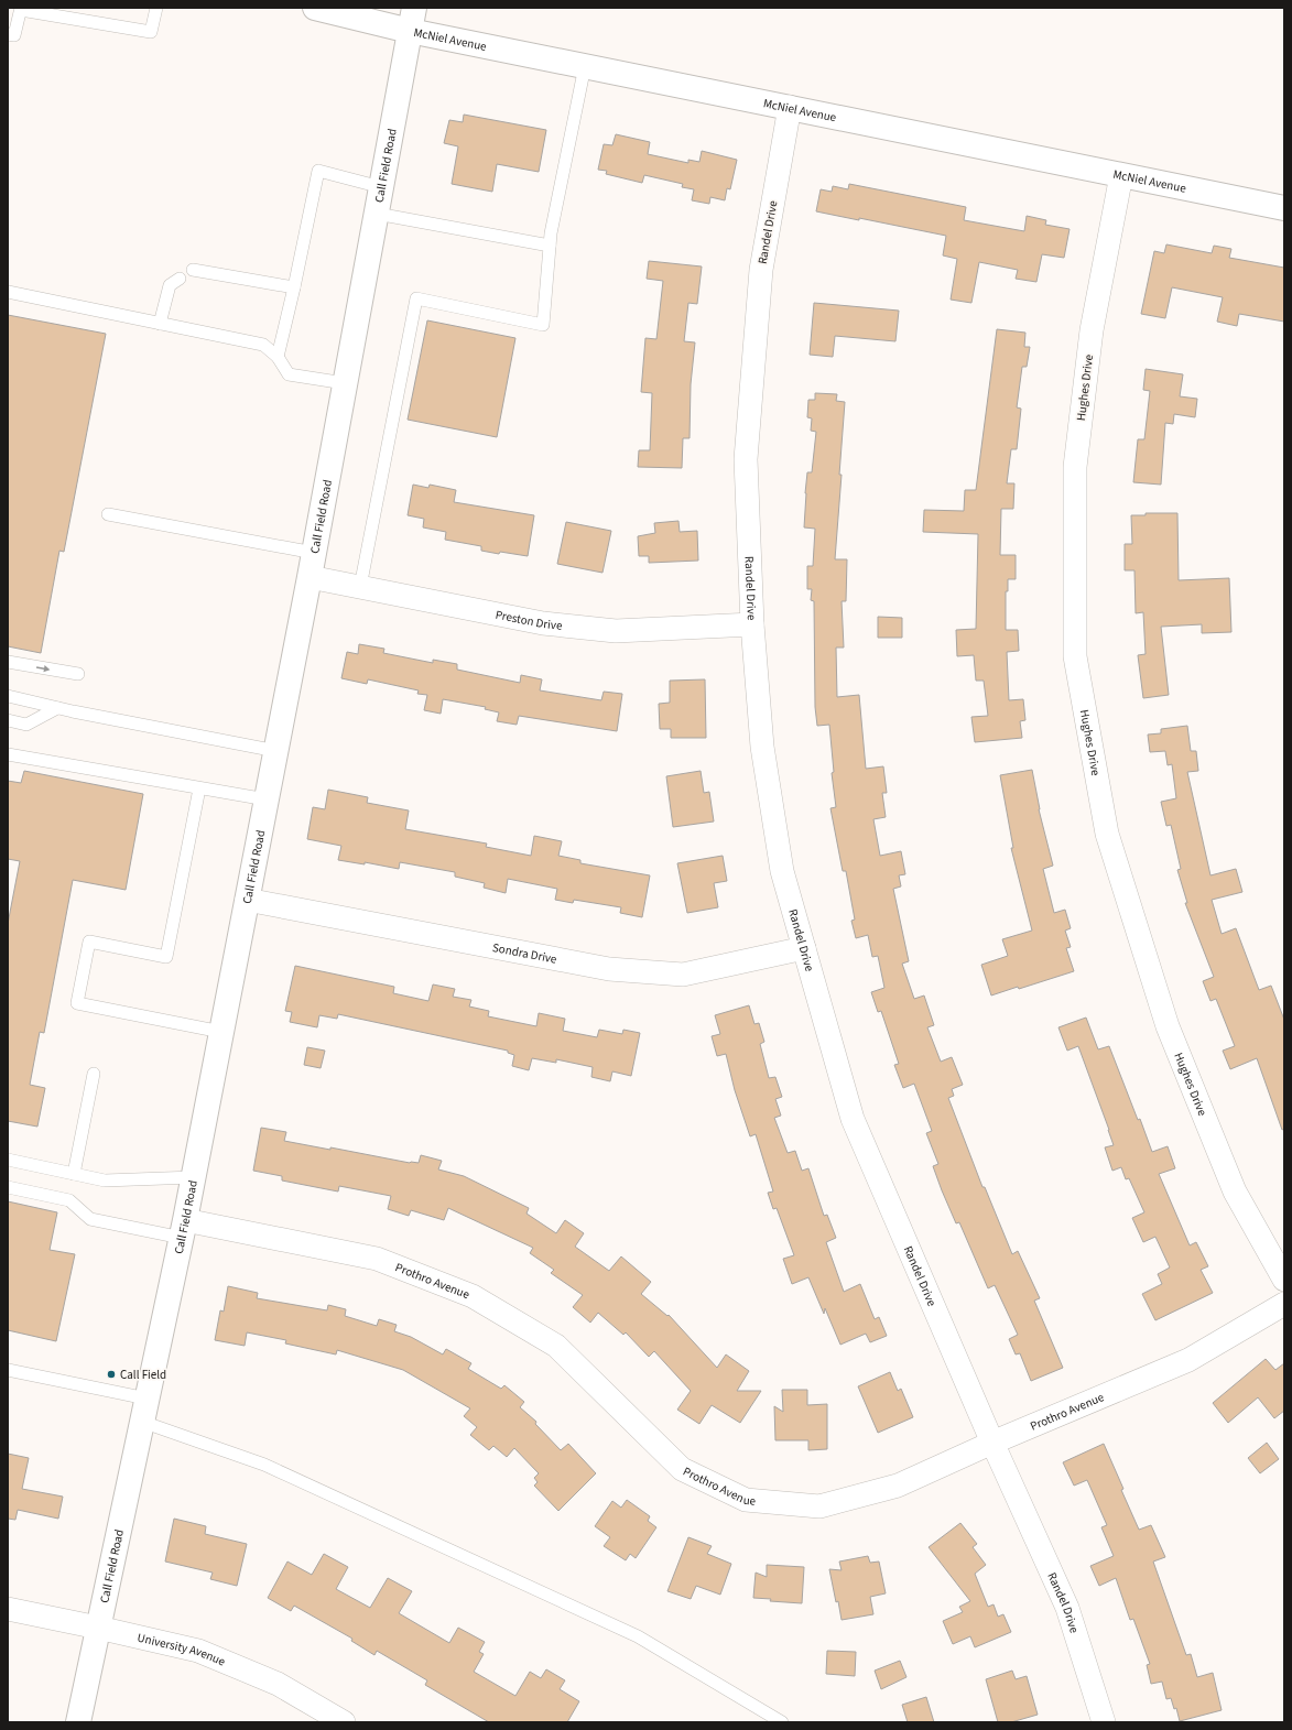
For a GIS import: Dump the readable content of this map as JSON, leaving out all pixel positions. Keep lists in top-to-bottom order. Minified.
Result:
{"streets":{"main road":["McNiel Avenue","Call Field Road"],"street":["Randel Drive","Hughes Drive","Preston Drive","Sondra Drive","Prothro Avenue","University Avenue"]},"crossings":[["McNiel Avenue","Call Field Road"],["McNiel Avenue","Randel Drive"],["McNiel Avenue","Hughes Drive"],["Call Field Road","Preston Drive"],["Call Field Road","Sondra Drive"],["Call Field Road","Prothro Avenue"],["Call Field Road","University Avenue"],["Randel Drive","Preston Drive"],["Randel Drive","Sondra Drive"],["Randel Drive","Prothro Avenue"]],"places":["Call Field"]}
